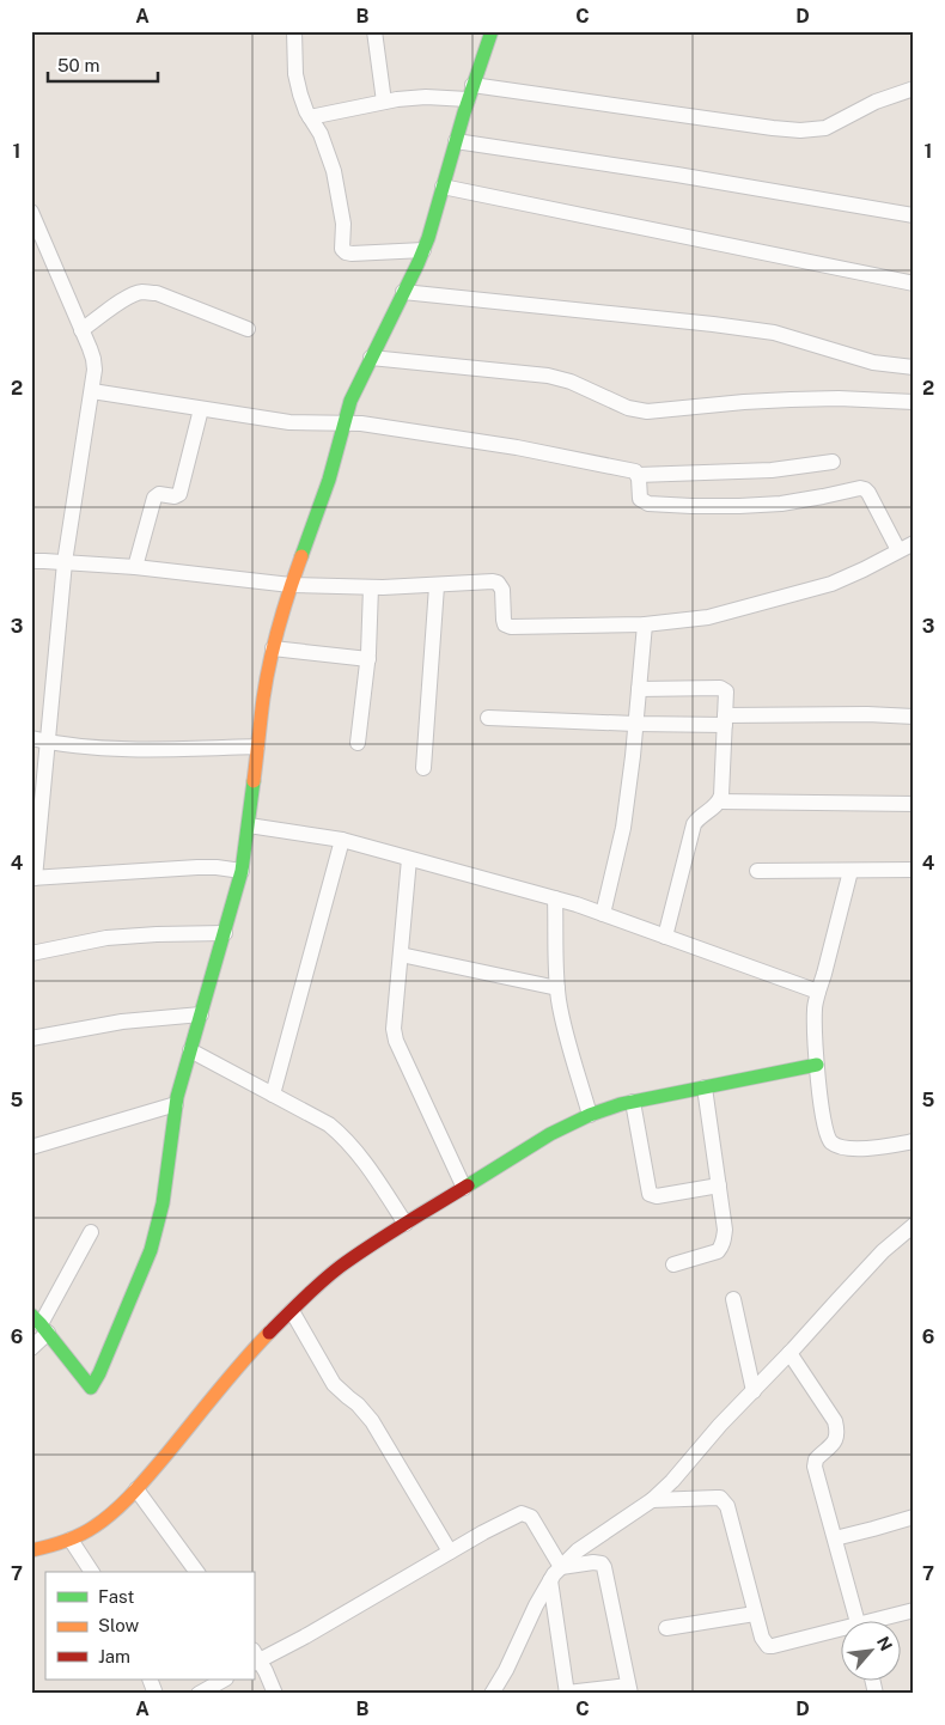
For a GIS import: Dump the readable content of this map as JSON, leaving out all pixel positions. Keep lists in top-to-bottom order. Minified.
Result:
{"legend":["Fast","Slow","Jam"],"scale_bar":"50 m","north":"top right","grid":{"columns":["A","B","C","D"],"rows":["1","2","3","4","5","6","7"]}}
